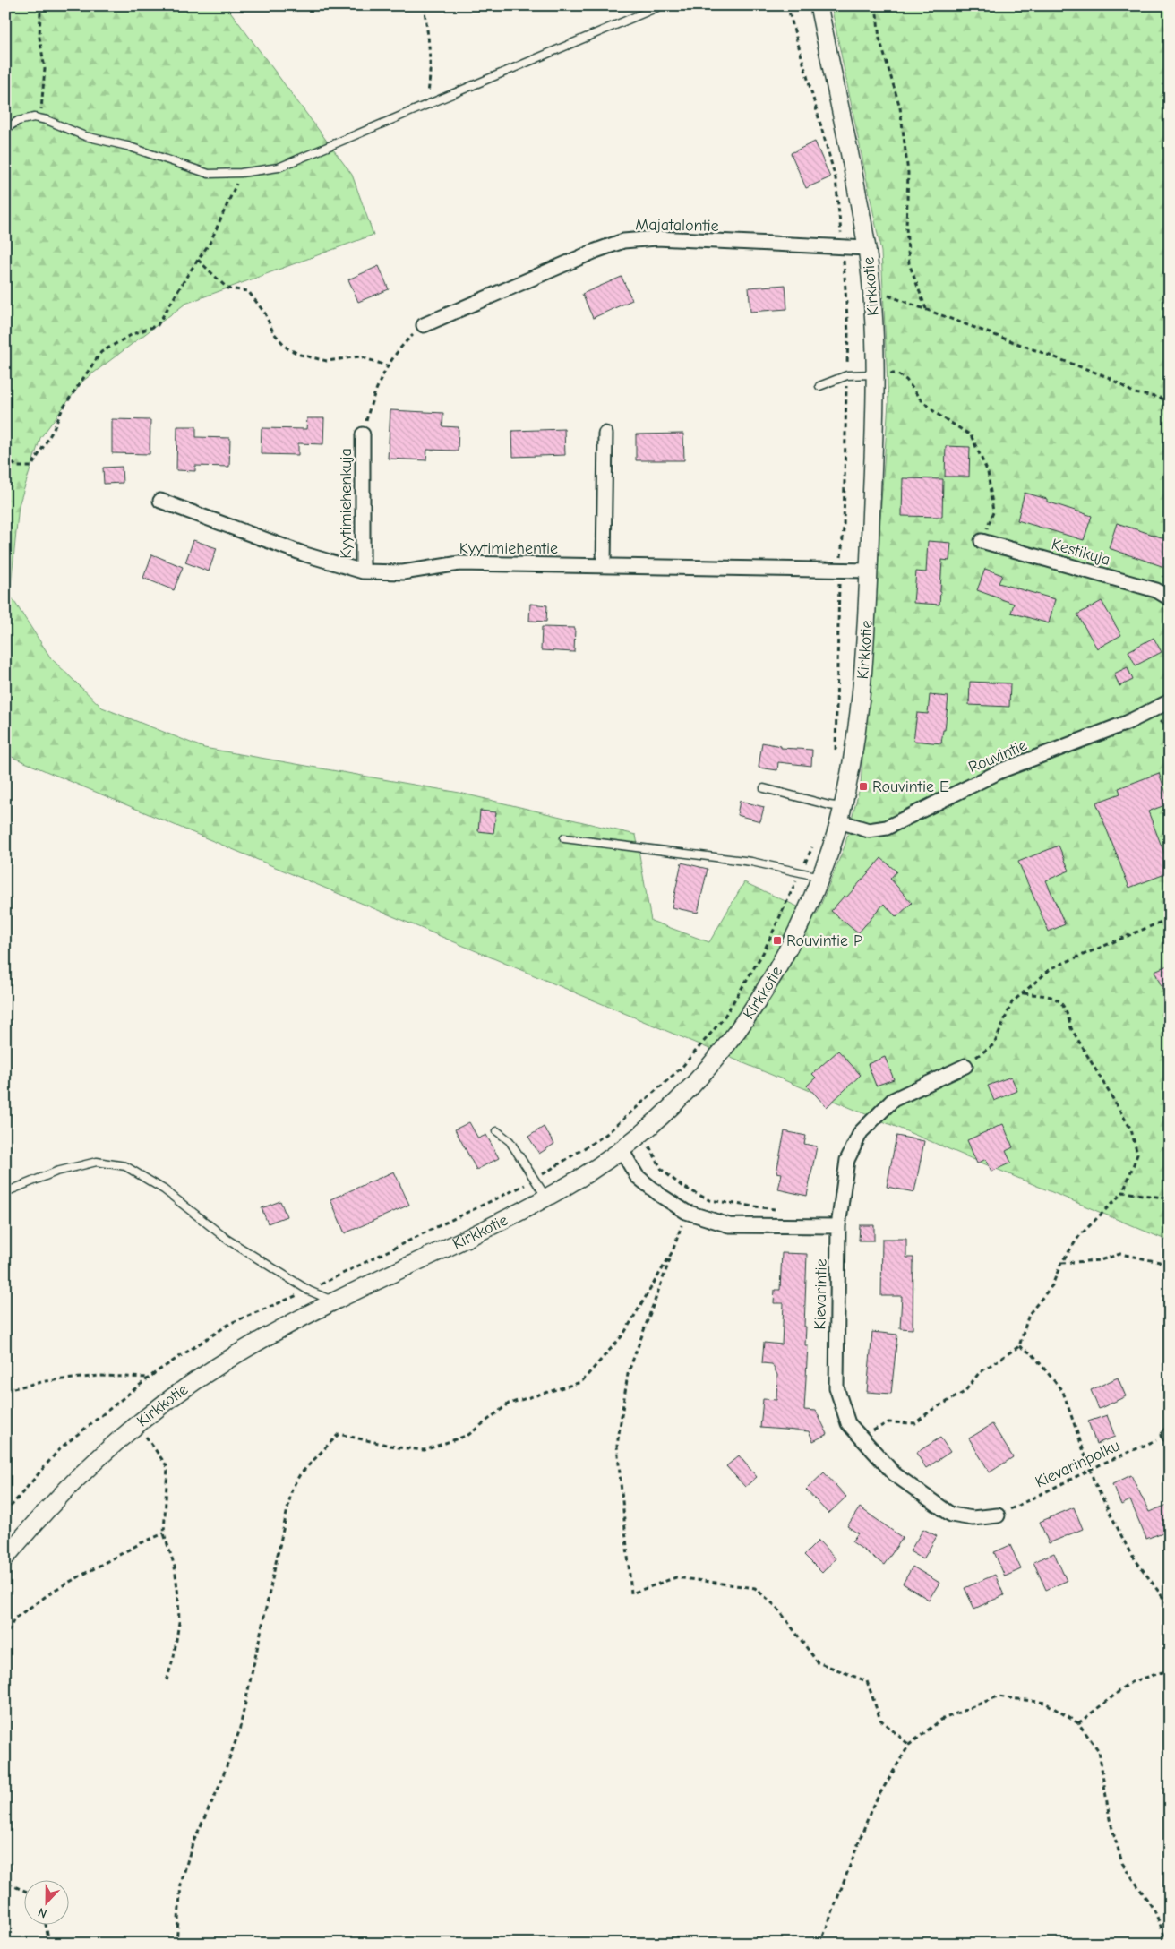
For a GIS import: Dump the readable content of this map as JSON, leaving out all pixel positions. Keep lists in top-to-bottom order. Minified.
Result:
{"streets":{"street":["Majatalontie","Kirkkotie","Kyytimiehenkuja","Kyytimiehentie","Kestikuja","Rouvintie","Kievarintie"],"path":["Kievarinpolku"]},"crossings":[["Majatalontie","Kirkkotie"],["Kirkkotie","Kyytimiehentie"],["Kirkkotie","Rouvintie"],["Kyytimiehenkuja","Kyytimiehentie"],["Kievarintie","Kievarinpolku"]],"places":{"transit":["Rouvintie E","Rouvintie P"]},"north":"bottom"}
